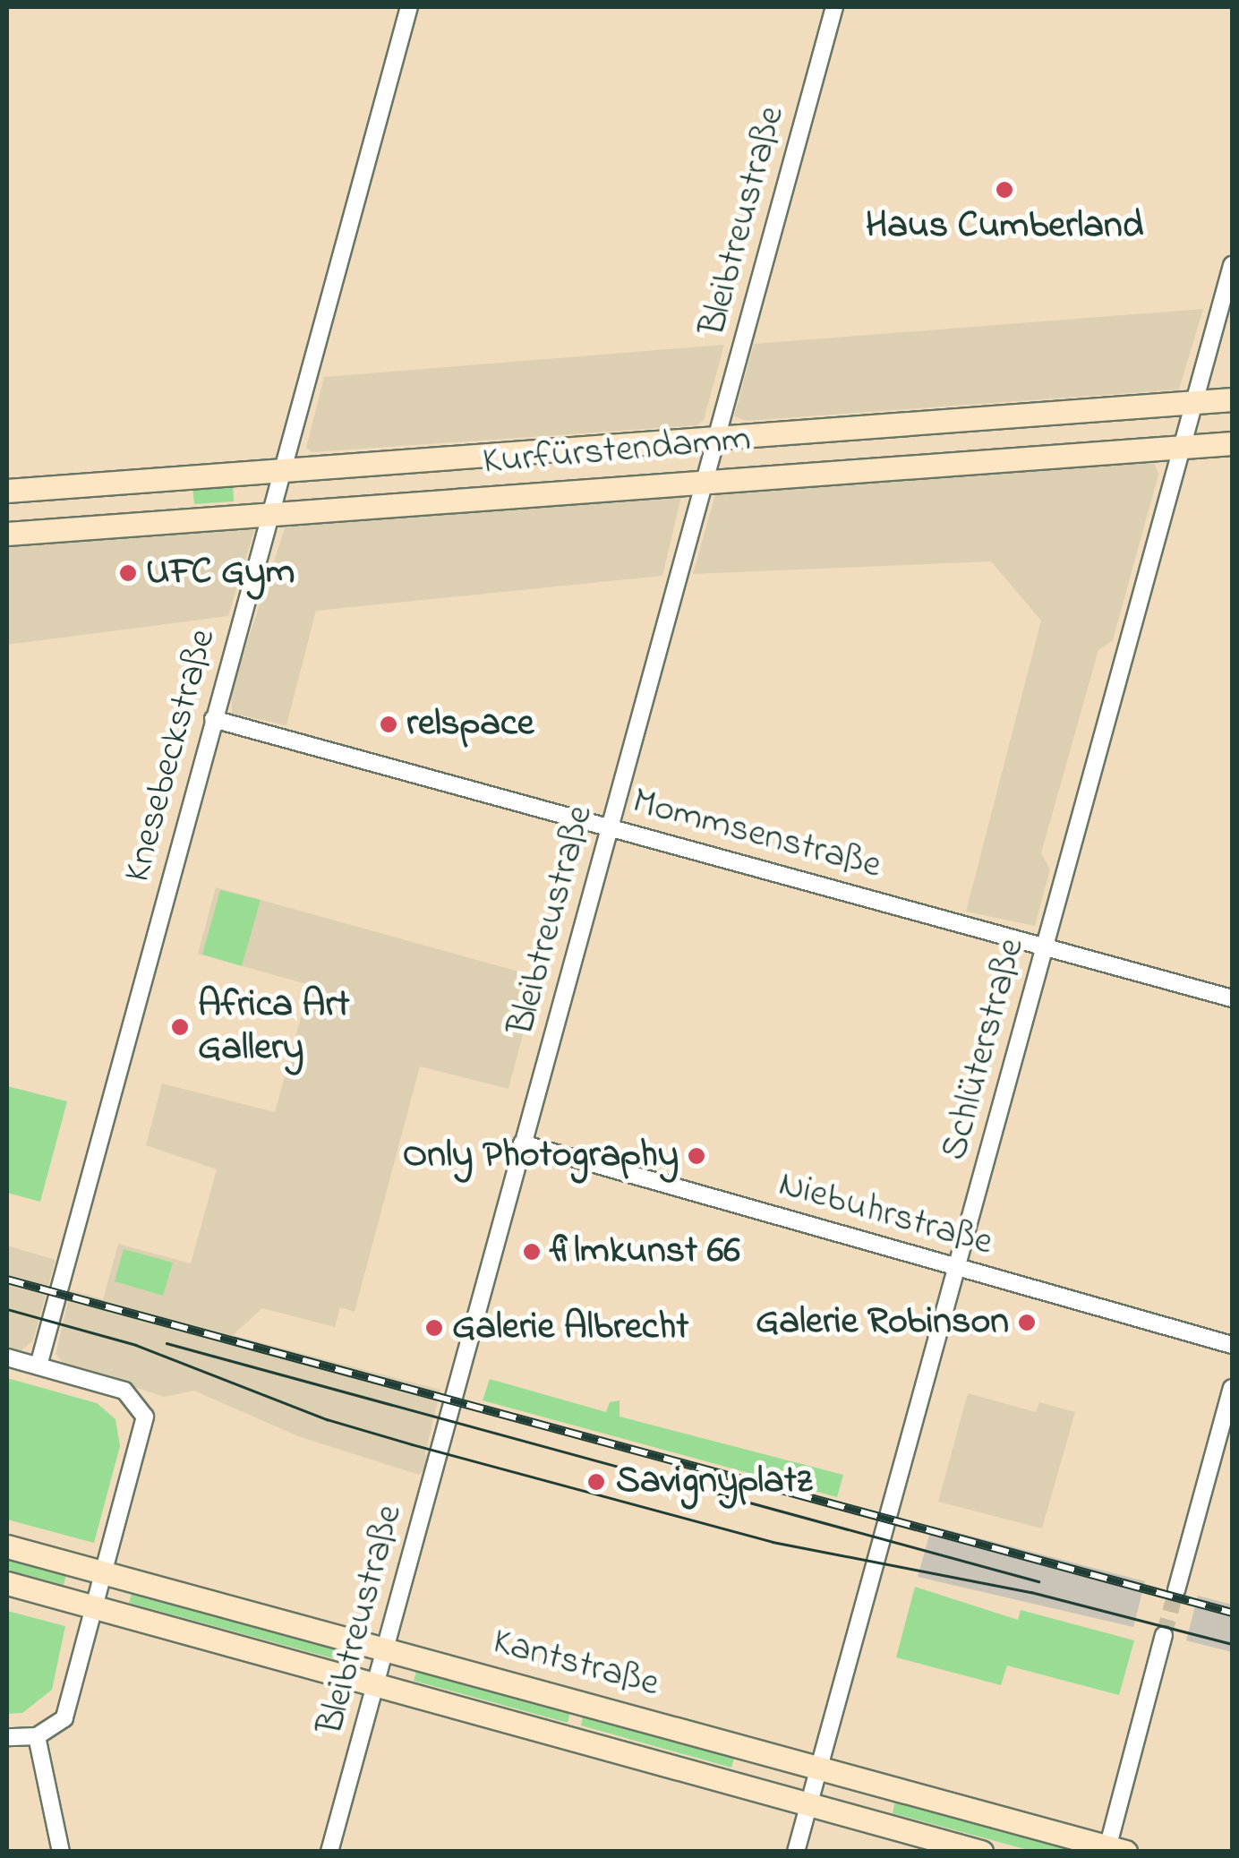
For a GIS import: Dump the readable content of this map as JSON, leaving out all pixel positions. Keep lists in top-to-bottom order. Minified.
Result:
{"streets":{"main road":["Kurfürstendamm","Kantstraße"],"street":["Bleibtreustraße","Knesebeckstraße","Mommsenstraße","Schlüterstraße","Niebuhrstraße"]},"crossings":[["Bleibtreustraße","Kurfürstendamm"],["Bleibtreustraße","Mommsenstraße"],["Bleibtreustraße","Niebuhrstraße"],["Bleibtreustraße","Kantstraße"],["Kurfürstendamm","Knesebeckstraße"],["Kurfürstendamm","Schlüterstraße"],["Knesebeckstraße","Mommsenstraße"],["Mommsenstraße","Schlüterstraße"],["Schlüterstraße","Niebuhrstraße"],["Schlüterstraße","Kantstraße"]],"places":["Haus Cumberland","UFC Gym","re|space","Africa Art Gallery","Only Photography","filmkunst 66","Galerie Robinson","Galerie Albrecht","Savignyplatz"]}
